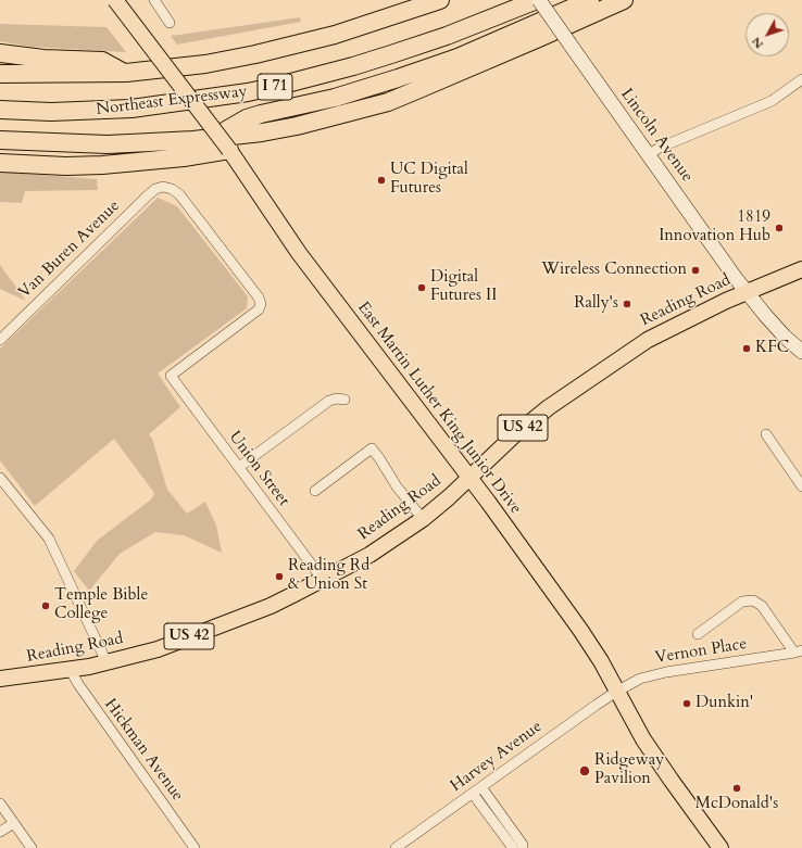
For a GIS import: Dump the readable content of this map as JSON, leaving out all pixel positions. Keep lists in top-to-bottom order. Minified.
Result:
{"streets":{"highway":["I 71","Northeast Expressway"],"main road":["Reading Road","East Martin Luther King Junior Drive","US 42"],"street":["Lincoln Avenue","Van Buren Avenue","Union Street","Vernon Place","Hickman Avenue","Harvey Avenue"]},"crossings":[["Northeast Expressway","Lincoln Avenue"],["Lincoln Avenue","Reading Road"],["Van Buren Avenue","Union Street"],["Reading Road","East Martin Luther King Junior Drive"],["Reading Road","Union Street"],["Reading Road","Hickman Avenue"],["East Martin Luther King Junior Drive","Vernon Place"],["East Martin Luther King Junior Drive","Harvey Avenue"],["Vernon Place","Harvey Avenue"]],"places":["UC Digital Futures","1819 Innovation Hub","Wireless Connection","Digital Futures II","Rally's","KFC","Reading Rd & Union St","Temple Bible College","Dunkin'","Ridgeway Pavilion","McDonald's"],"north":"bottom left"}
